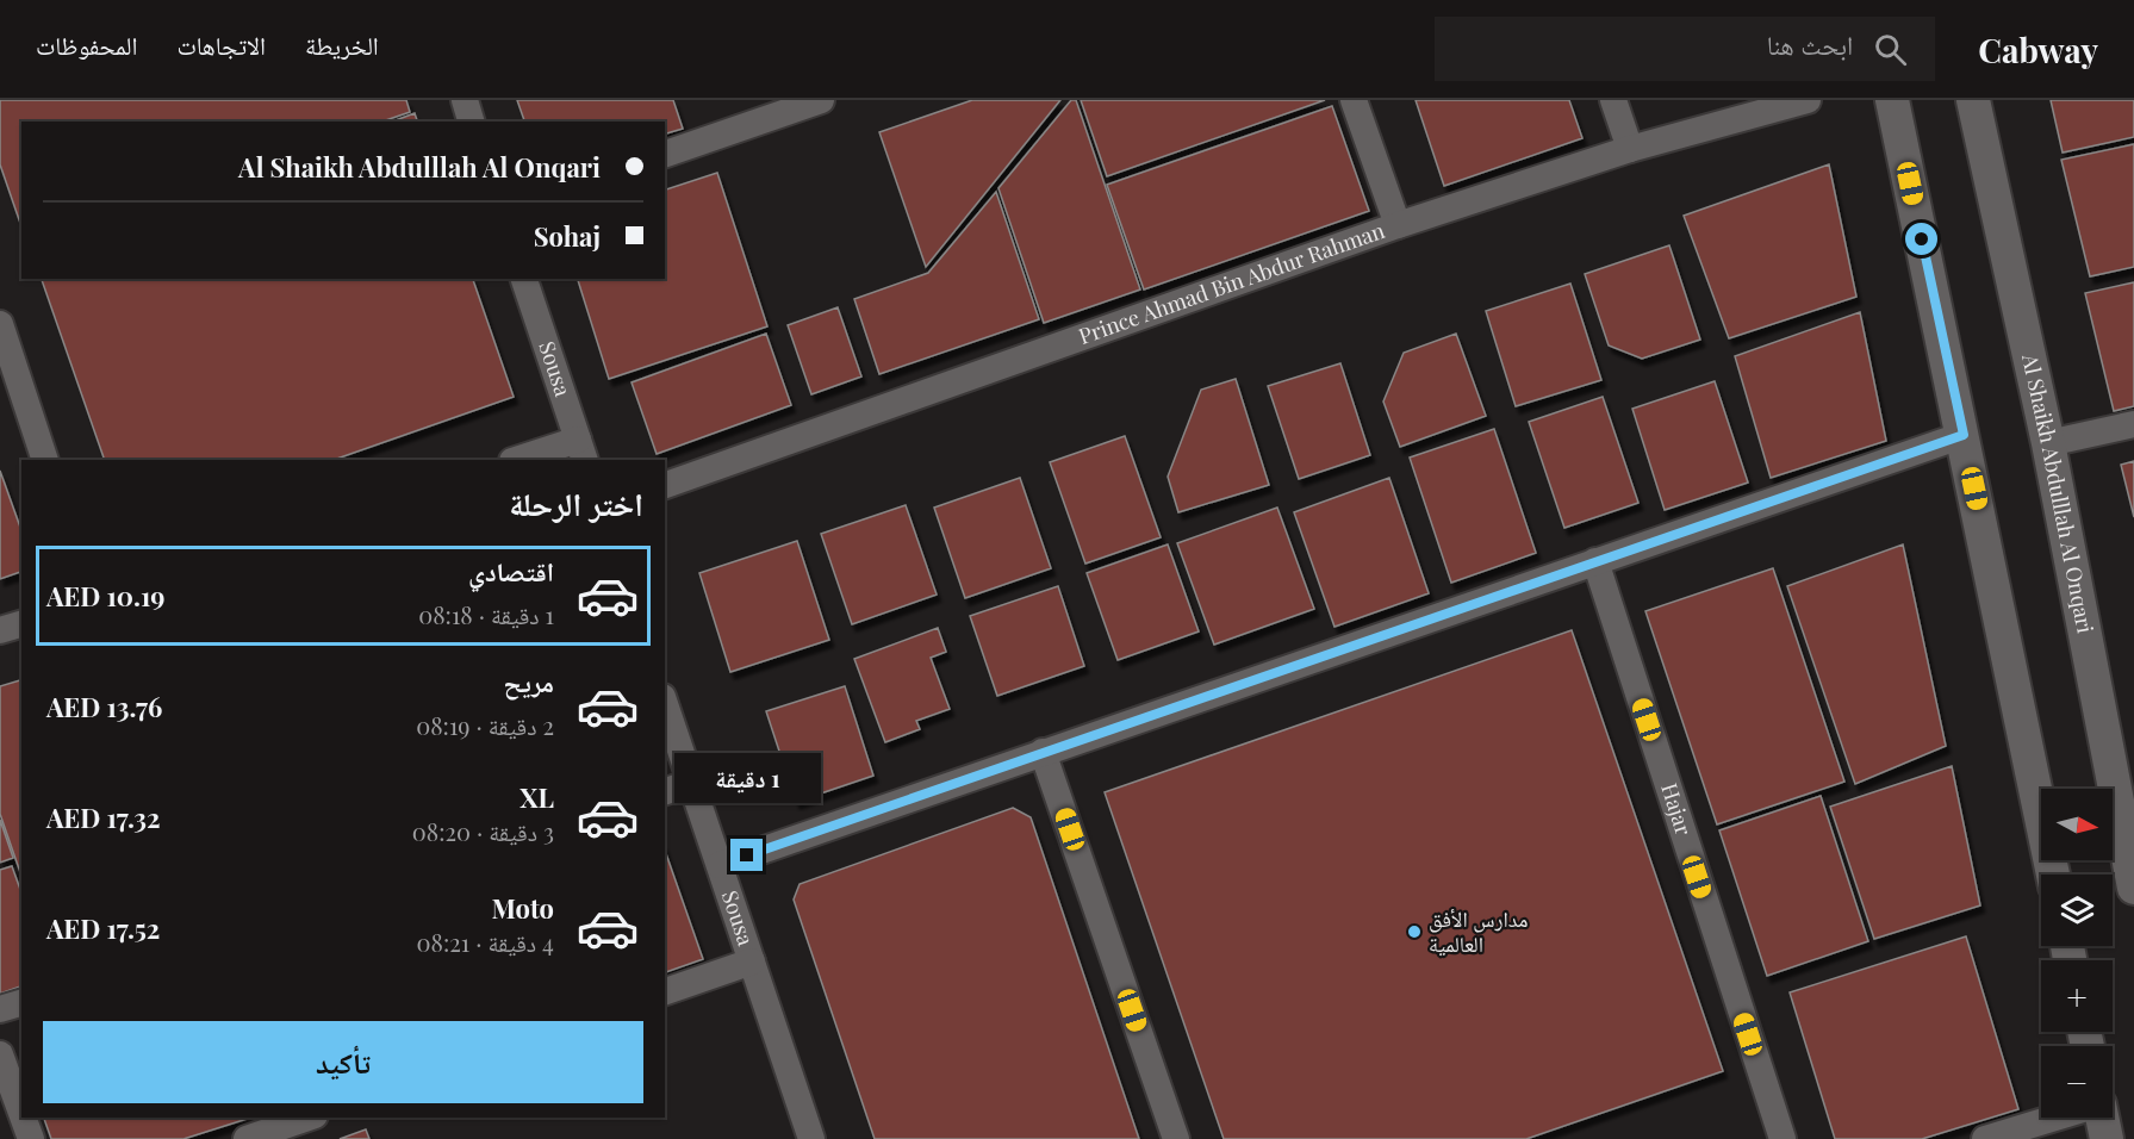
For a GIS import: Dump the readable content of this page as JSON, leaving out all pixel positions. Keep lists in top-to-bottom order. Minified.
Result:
{"streets":{"street":["Prince Ahmad Bin Abdur Rahman","Sousa","Al Shaikh Abdulllah Al Onqari","Hajar"]},"places":["مدارس الأفق العالمية"],"north":"right","page":{"header":"Cabway","search":"ابحث هنا","nav":["الخريطة","الاتجاهات","المحفوظات"],"banner":["Al Shaikh Abdulllah Al Onqari","Sohaj"],"heading":"اختر الرحلة","list":[{"name":"اقتصادي","note":"1 دقيقة · 08:18","value":"AED 10.19"},{"name":"مريح","note":"2 دقيقة · 08:19","value":"AED 13.76"},{"name":"XL","note":"3 دقيقة · 08:20","value":"AED 17.32"},{"name":"Moto","note":"4 دقيقة · 08:21","value":"AED 17.52"}],"bubble":"1 دقيقة","map_buttons":["+","−"],"buttons":"تأكيد"}}
